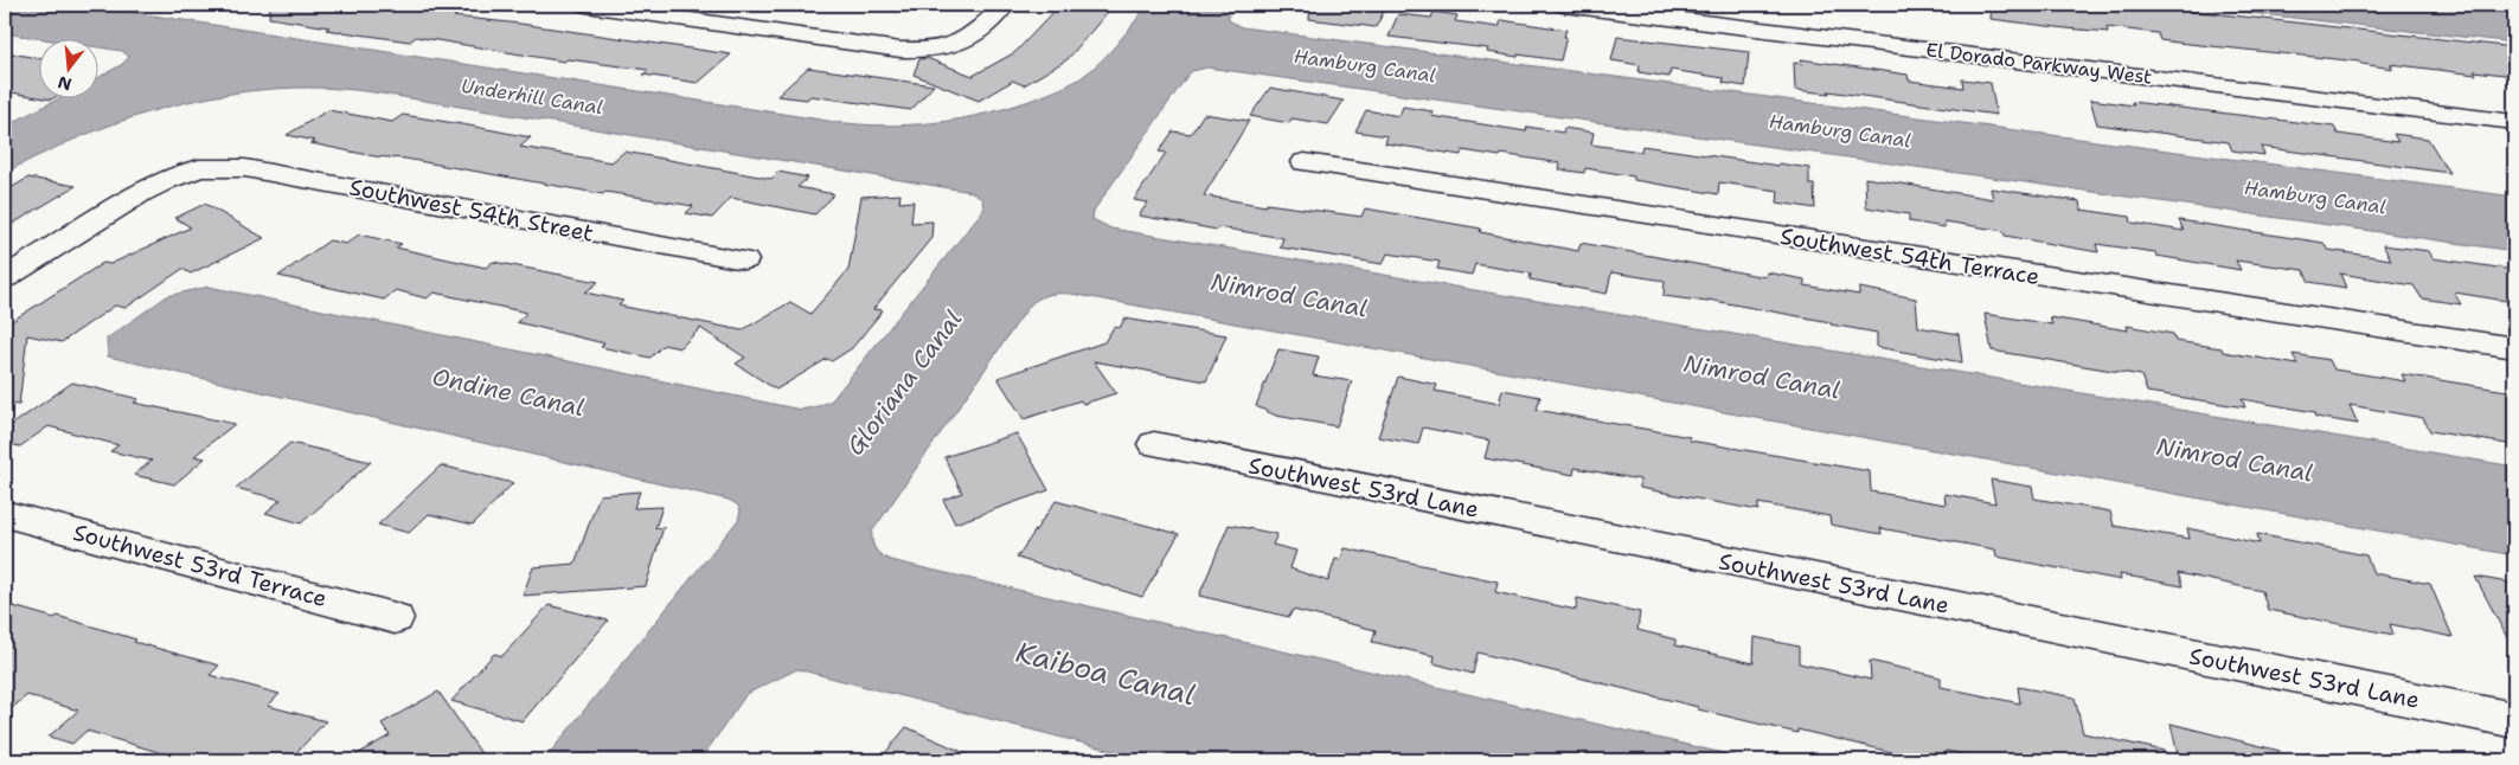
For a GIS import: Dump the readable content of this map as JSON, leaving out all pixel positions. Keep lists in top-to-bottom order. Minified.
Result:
{"streets":{"street":["El Dorado Parkway West","Southwest 54th Street","Southwest 54th Terrace","Southwest 53rd Lane","Southwest 53rd Terrace"]},"water":["Hamburg Canal","Underhill Canal","Nimrod Canal","Gloriana Canal","Ondine Canal","Kaiboa Canal"],"north":"bottom"}
